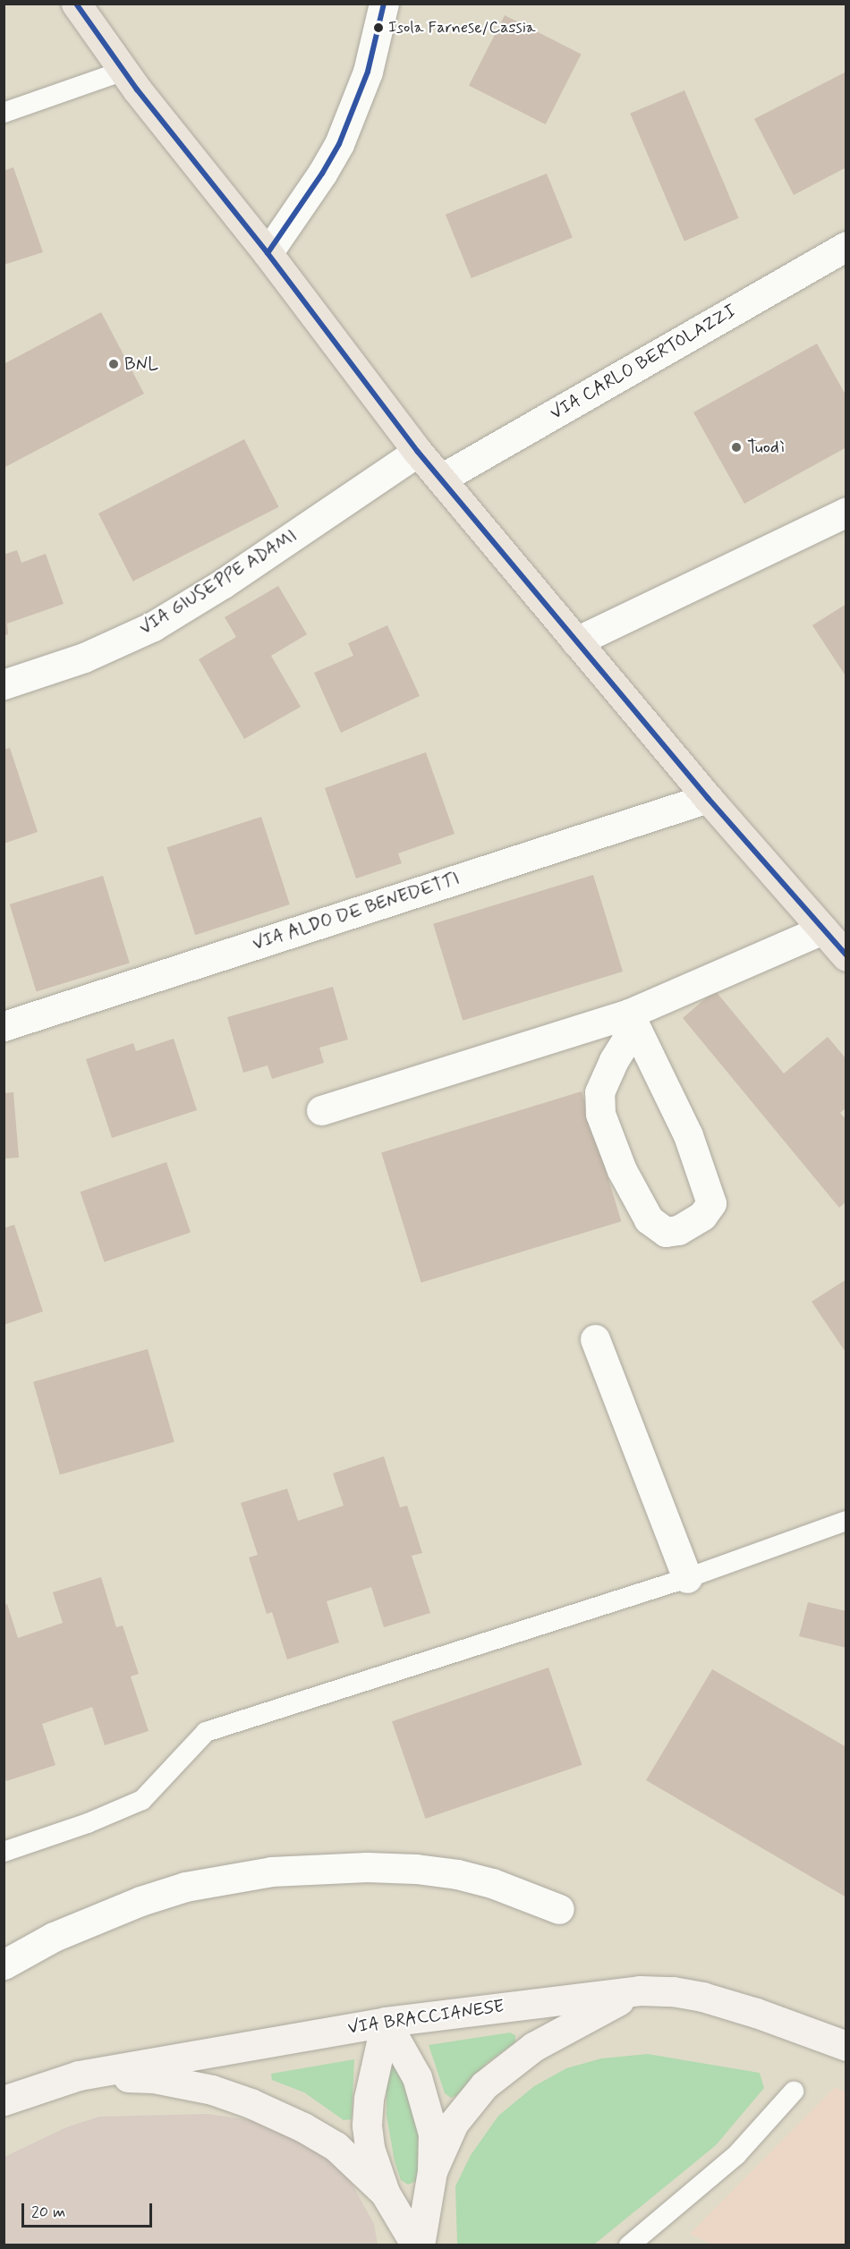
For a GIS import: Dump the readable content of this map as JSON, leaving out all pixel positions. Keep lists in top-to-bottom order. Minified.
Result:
{"streets":{"street":["VIA CARLO BERTOLAZZI","VIA GIUSEPPE ADAMI","VIA ALDO DE BENEDETTI","VIA BRACCIANESE"]},"places":["Isola Farnese/Cassia","BNL","Tuodì"],"scale_bar":"20 m"}
